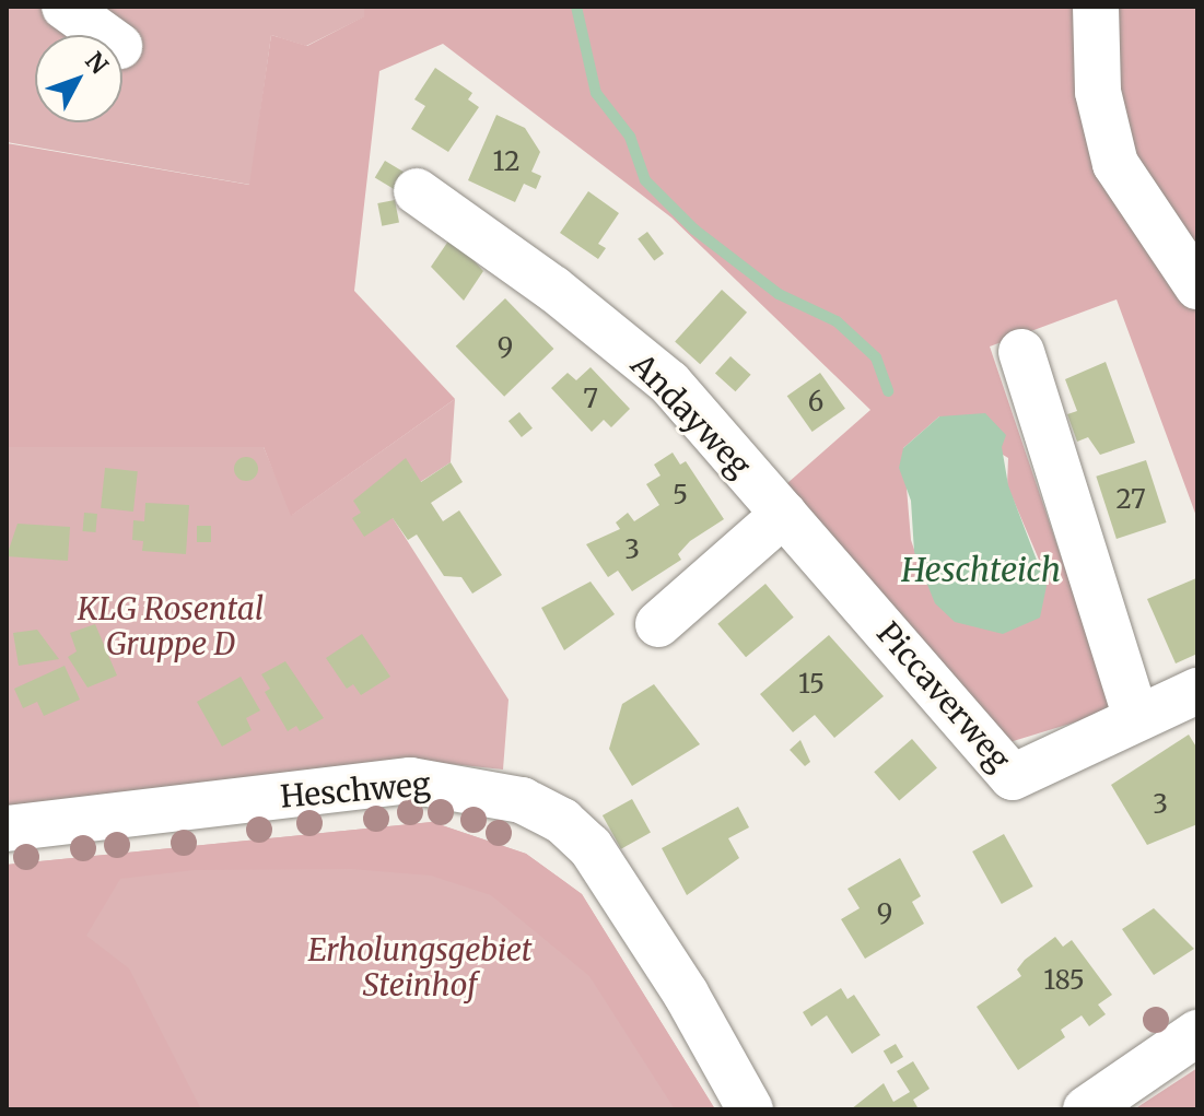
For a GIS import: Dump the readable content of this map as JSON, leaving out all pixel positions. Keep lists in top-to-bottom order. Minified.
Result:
{"streets":{"street":["Andayweg","Piccaverweg","Heschweg"]},"crossings":[["Andayweg","Piccaverweg"]],"water":["Heschteich"],"parks":["KLG Rosental Gruppe D","Erholungsgebiet Steinhof"],"house_numbers":["12","9","7","6","5","27","3","15","3","9","185"],"north":"top right"}
